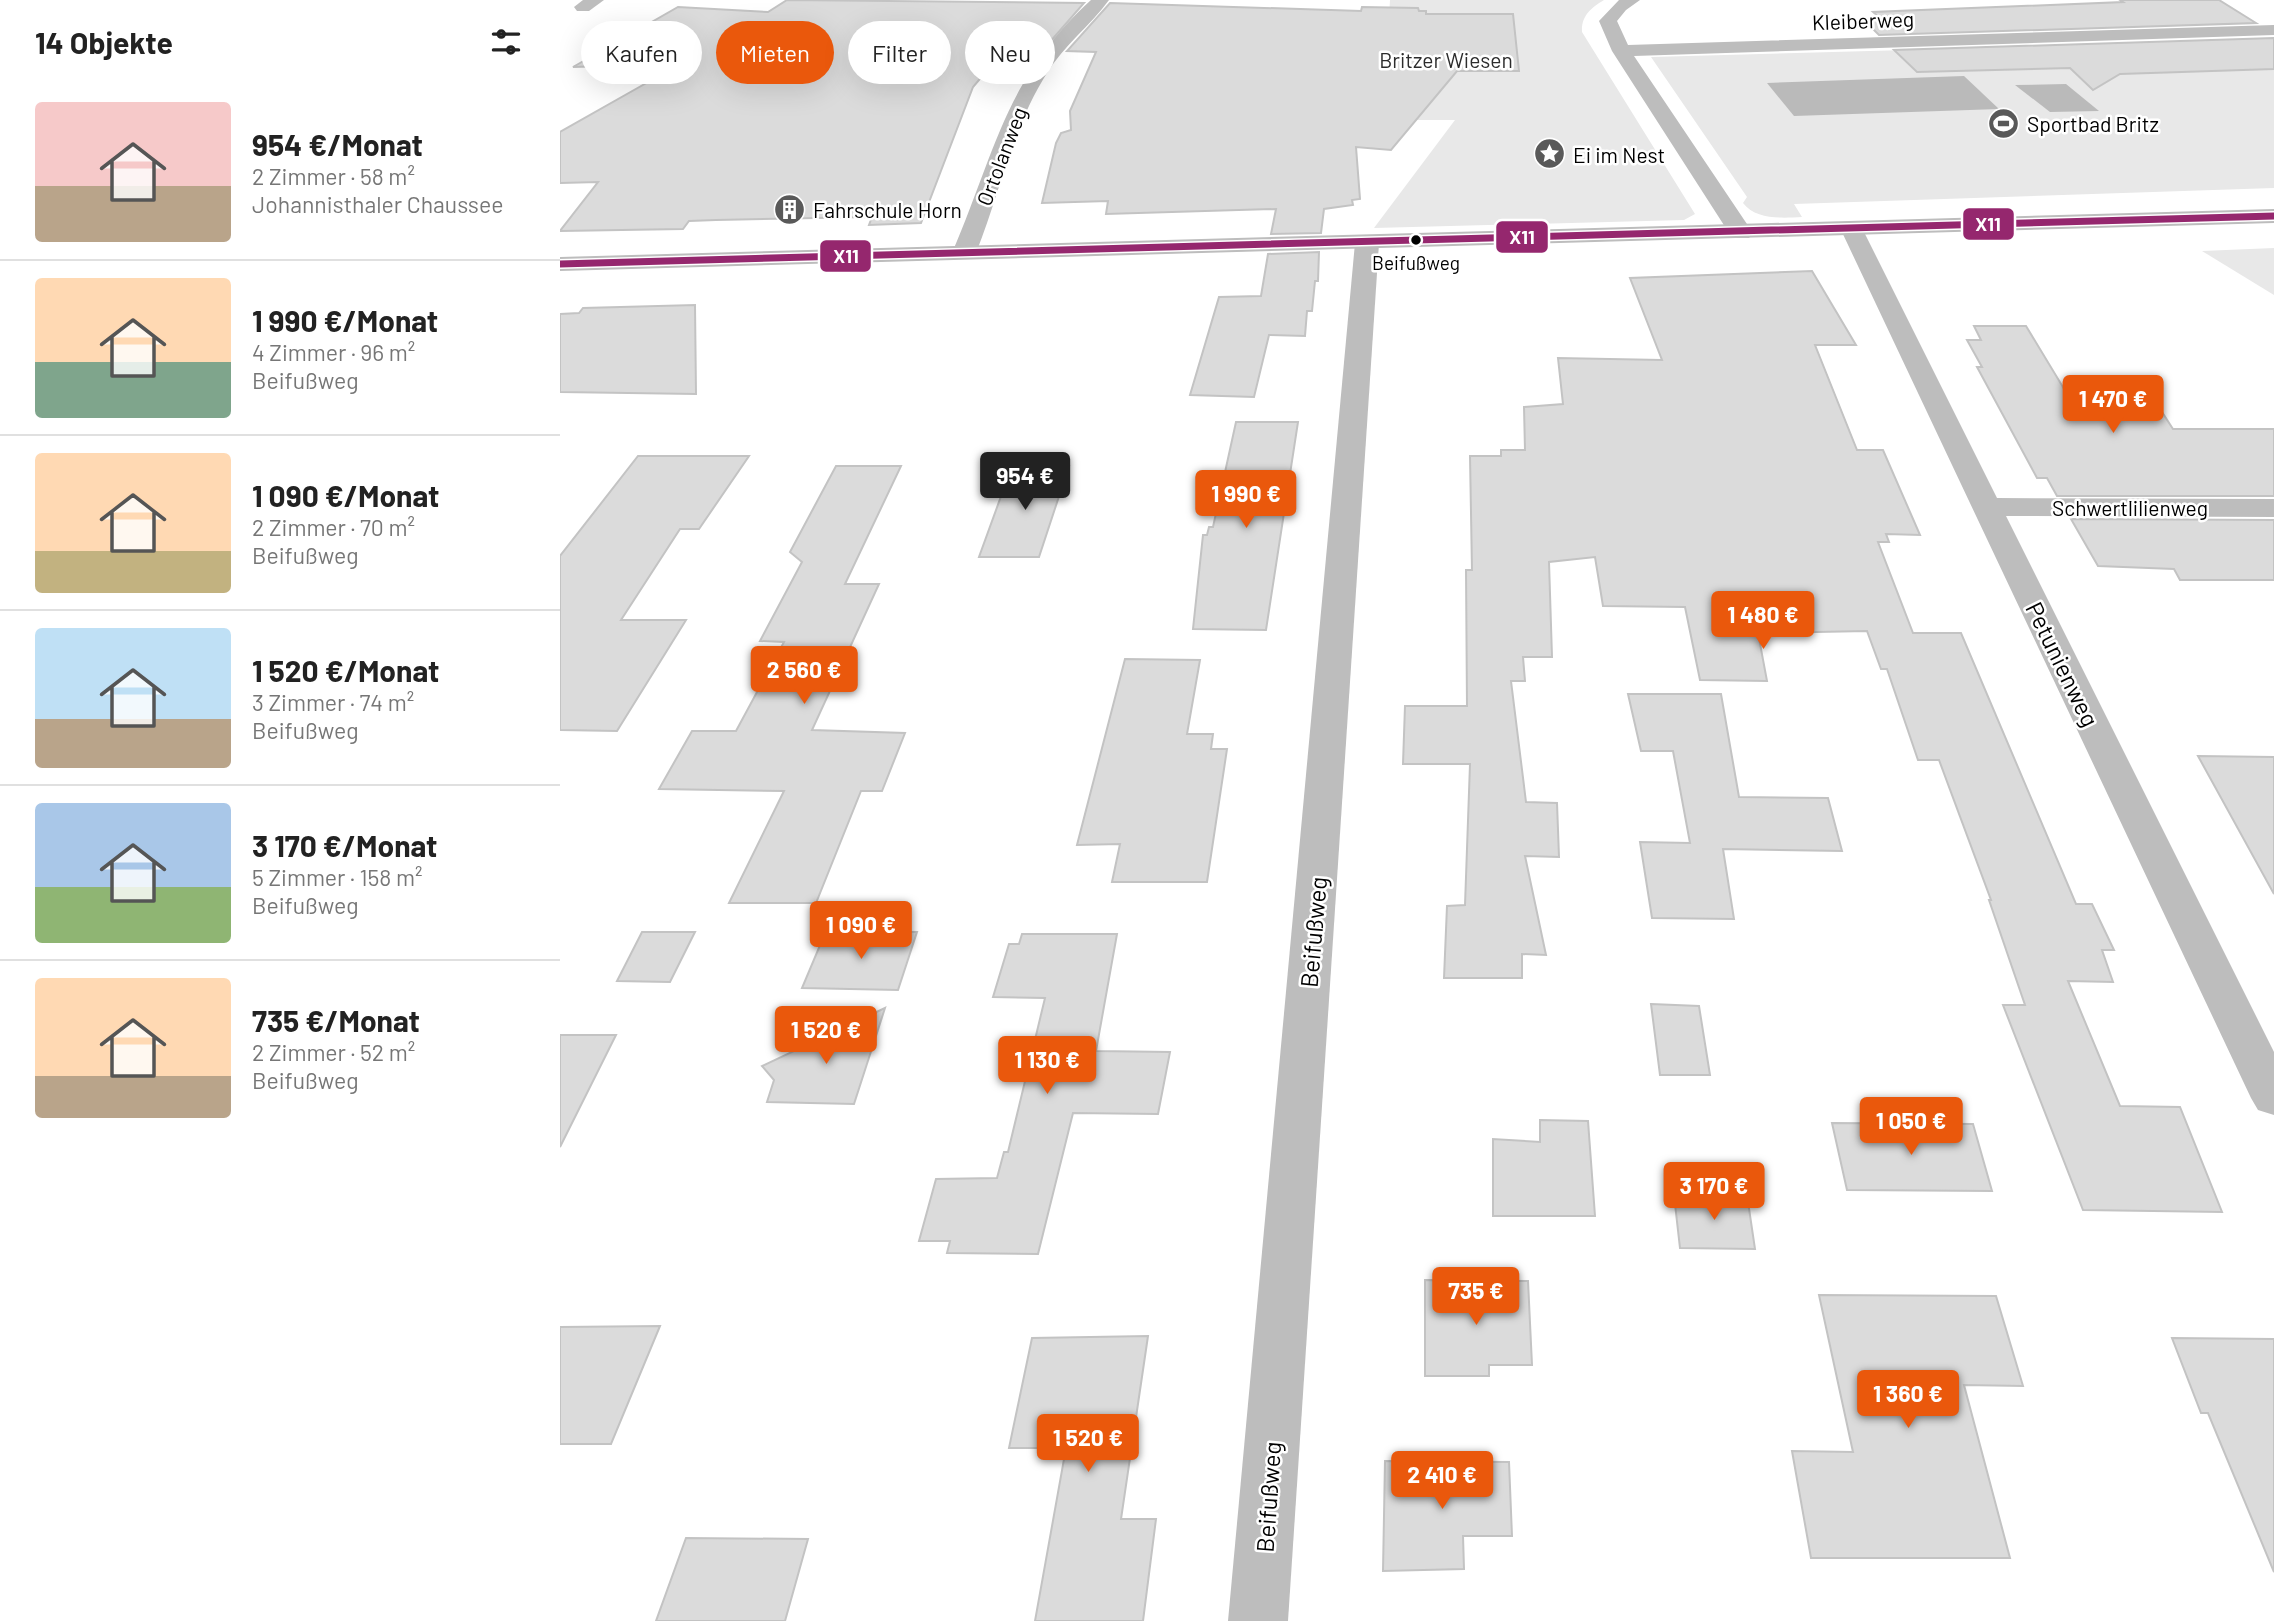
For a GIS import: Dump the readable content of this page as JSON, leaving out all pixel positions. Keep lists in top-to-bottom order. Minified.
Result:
{"streets":{"street":["Kleiberweg","Ortolanweg","Schwertlilienweg","Petunienweg","Beifußweg"]},"crossings":[["Schwertlilienweg","Petunienweg"]],"parks":["Britzer Wiesen"],"places":{"sports":["Sportbad Britz"],"place":["Ei im Nest"],"building":["Fahrschule Horn"],"other":["Beifußweg"]},"lines":["transit line X11"],"page":{"heading":"14 Objekte","chip":["Kaufen","Mieten","Filter","Neu"],"list":[{"name":"954 €/Monat","note":"2 Zimmer · 58 m² · Johannisthaler Chaussee"},{"name":"1 990 €/Monat","note":"4 Zimmer · 96 m² · Beifußweg"},{"name":"1 090 €/Monat","note":"2 Zimmer · 70 m² · Beifußweg"},{"name":"1 520 €/Monat","note":"3 Zimmer · 74 m² · Beifußweg"},{"name":"3 170 €/Monat","note":"5 Zimmer · 158 m² · Beifußweg"},{"name":"735 €/Monat","note":"2 Zimmer · 52 m² · Beifußweg"}],"price":["1 470 €","954 €","1 990 €","1 480 €","2 560 €","1 090 €","1 520 €","1 130 €","1 050 €","3 170 €","735 €","1 360 €","1 520 €","2 410 €"]}}
